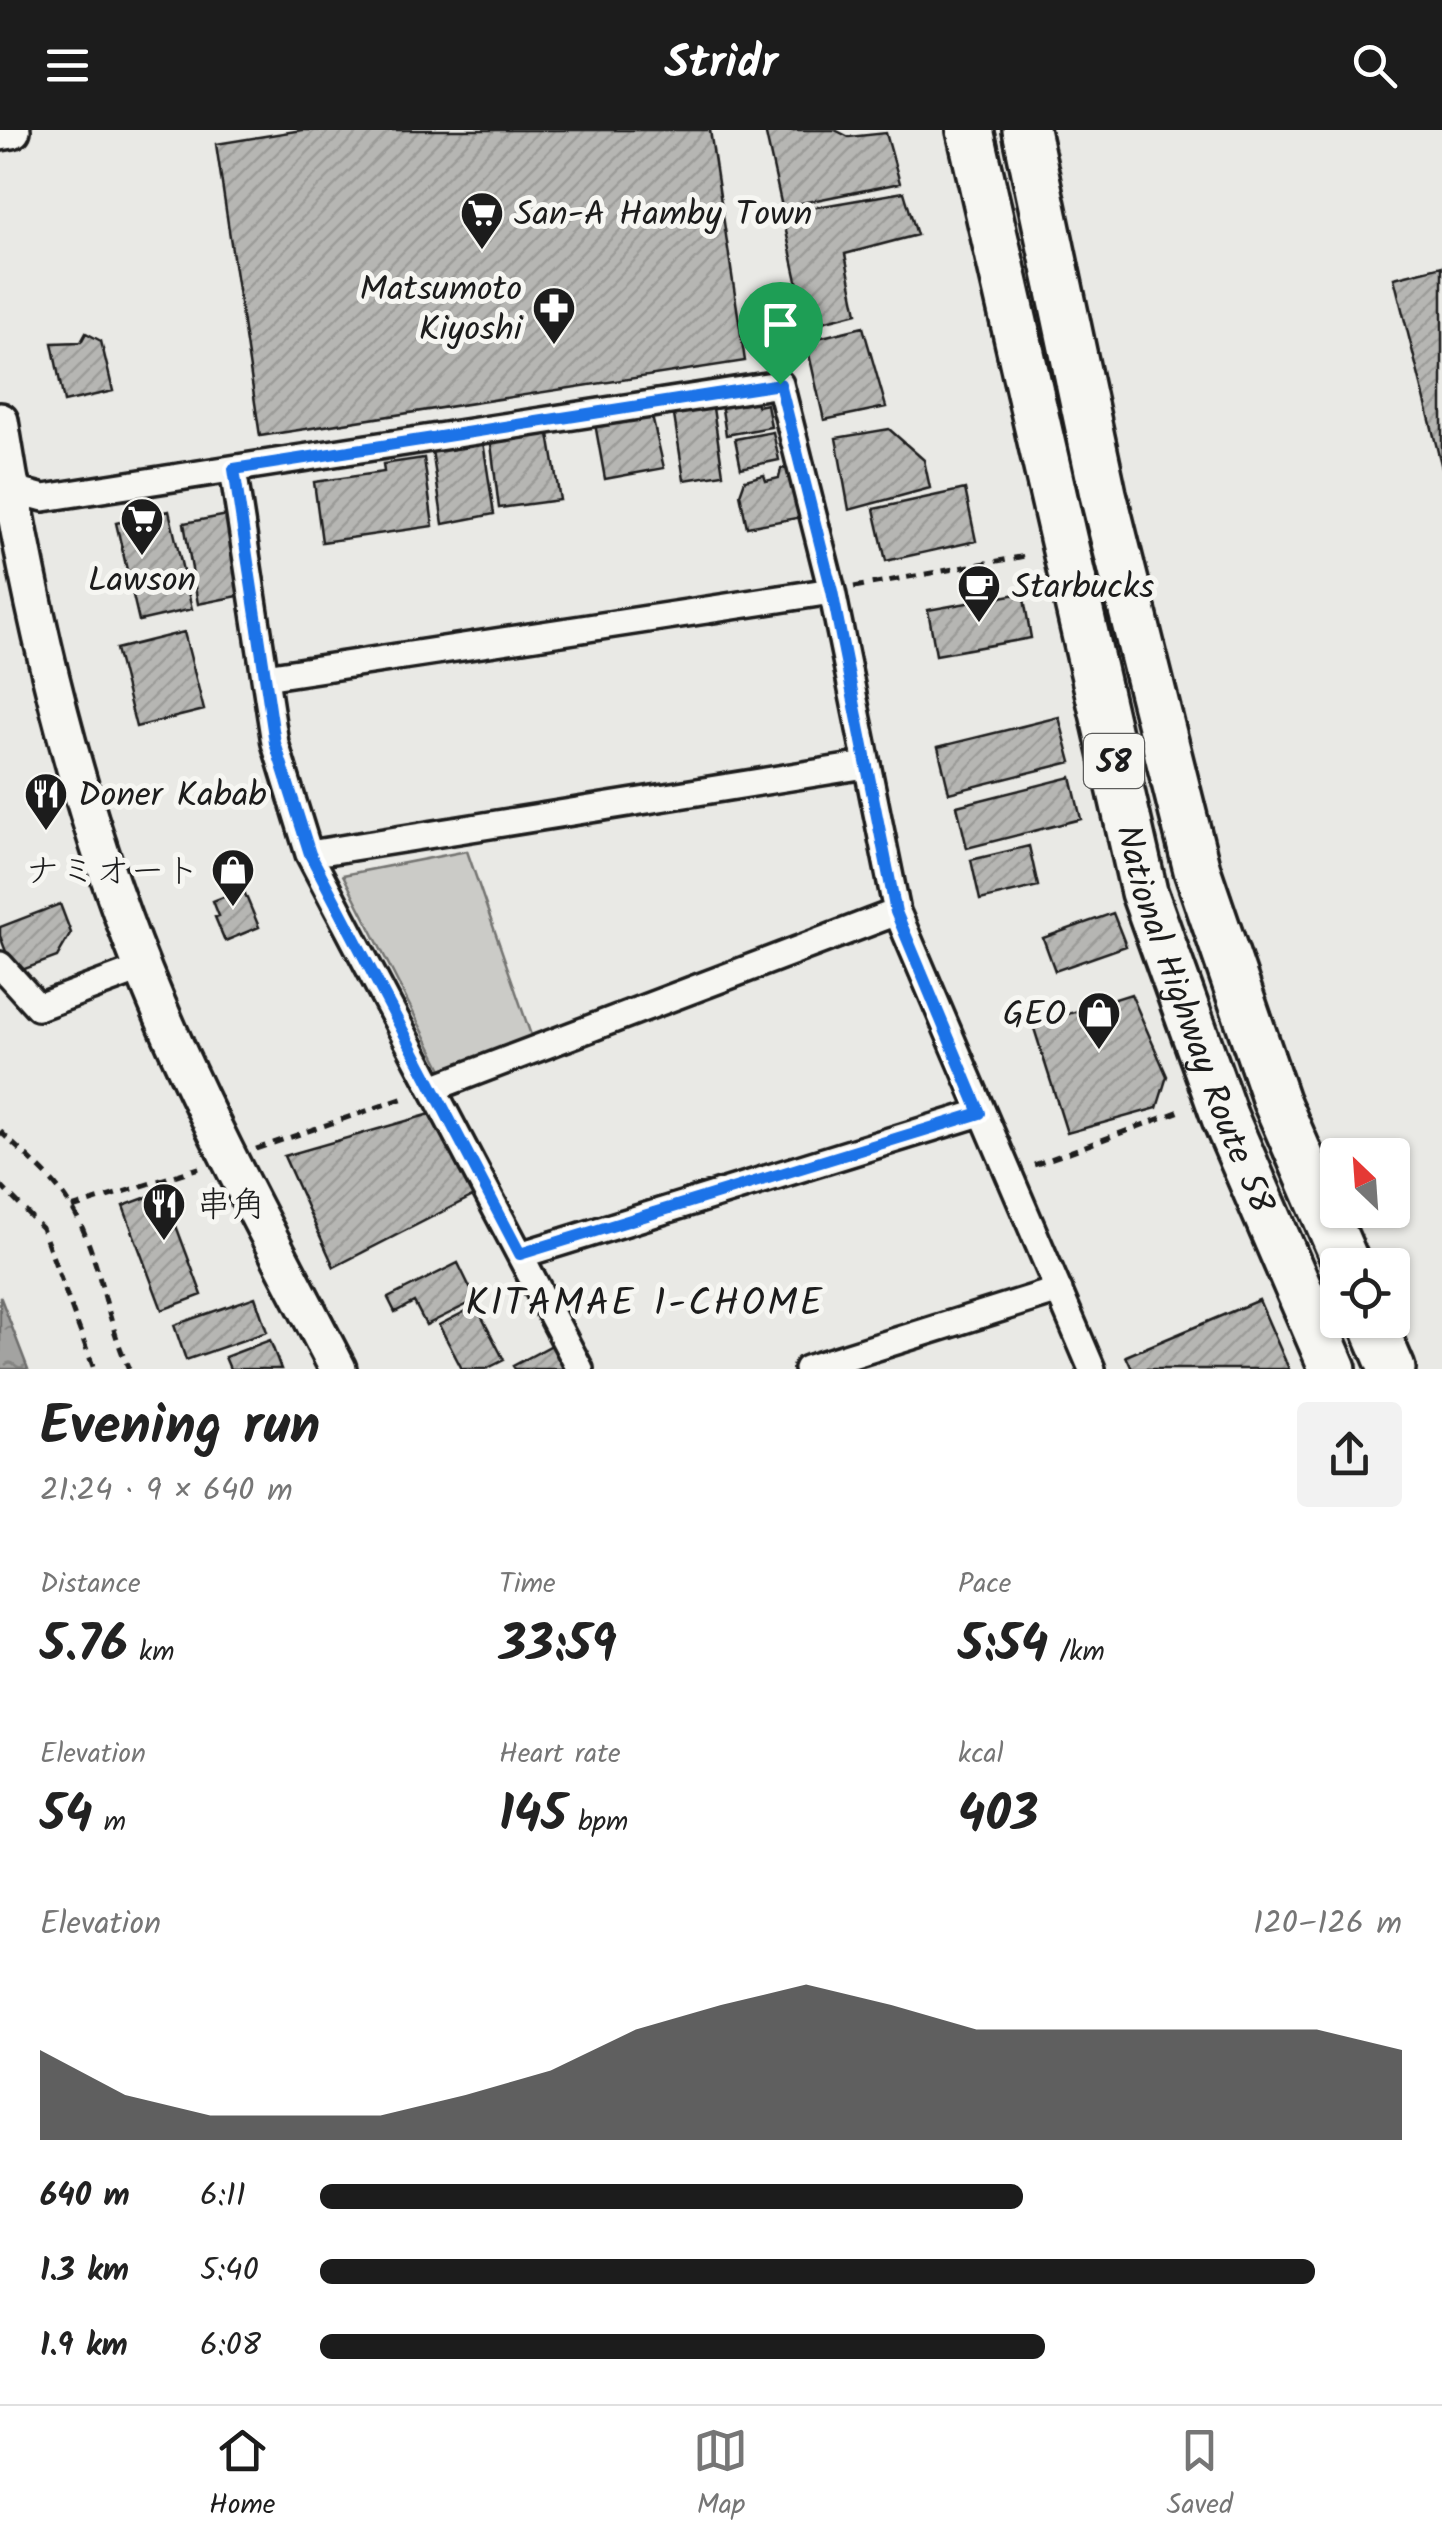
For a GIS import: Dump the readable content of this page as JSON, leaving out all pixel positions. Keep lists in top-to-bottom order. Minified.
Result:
{"streets":{"highway":["58","National Highway Route 58"]},"districts":["KITAMAE 1-CHOME"],"places":{"supermarket":["San-A Hamby Town","Lawson"],"pharmacy":["Matsumoto Kiyoshi"],"cafe":["Starbucks"],"restaurant":["Doner Kabab","串角"],"shop":["ナミオート","GEO"]},"north":"top left","page":{"header":"Stridr","heading":["Evening run","21:24 · 9 × 640 m"],"stats":[["Distance","5.76 km"],["Time","33:59"],["Pace","5:54 /km"],["Elevation","54 m"],["Heart rate","145 bpm"],["kcal","403"]],"chart":["Elevation","120–126 m"],"list":[{"name":"640 m","note":"6:11"},{"name":"1.3 km","note":"5:40"},{"name":"1.9 km","note":"6:08"}],"tabs":["Home","Map","Saved"]}}
